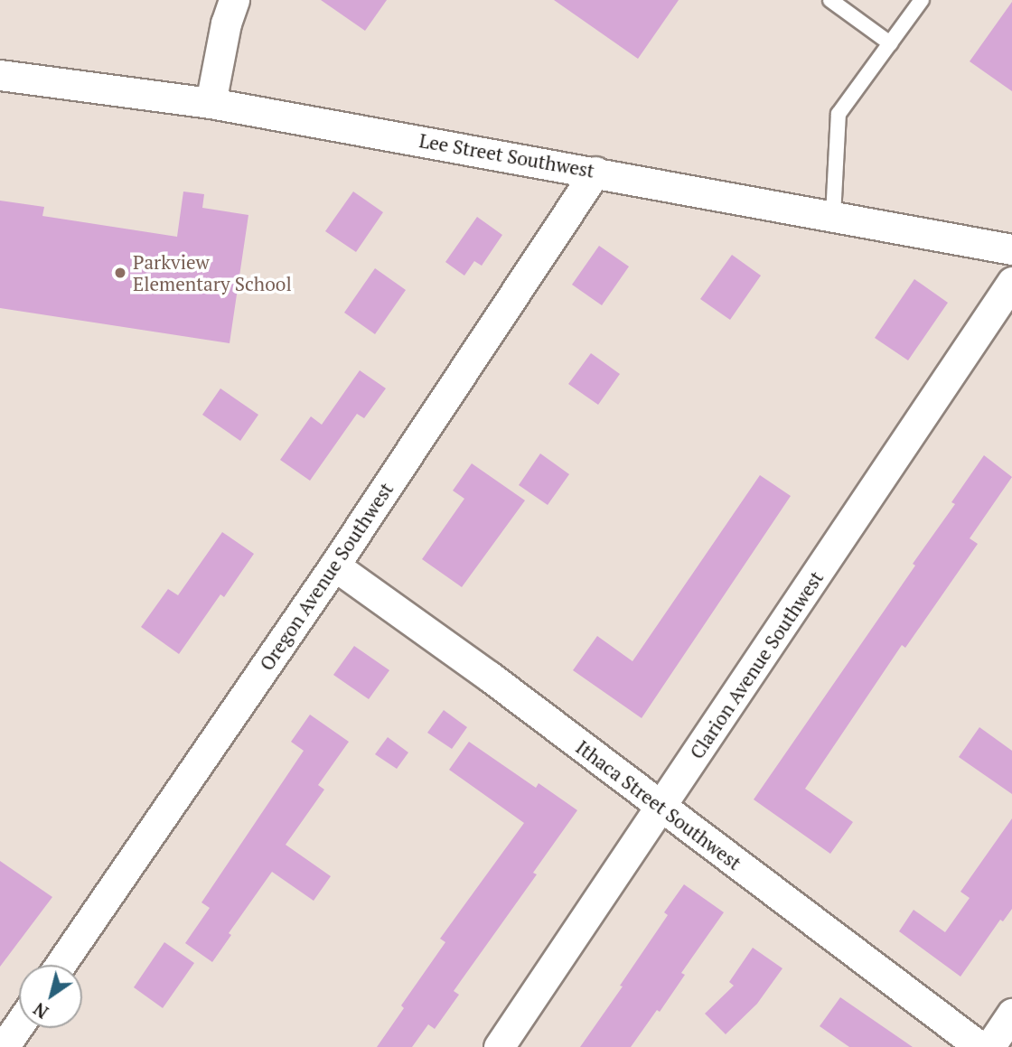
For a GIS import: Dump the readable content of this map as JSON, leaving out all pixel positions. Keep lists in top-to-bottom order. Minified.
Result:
{"streets":{"street":["Lee Street Southwest","Oregon Avenue Southwest","Clarion Avenue Southwest","Ithaca Street Southwest"]},"crossings":[["Lee Street Southwest","Oregon Avenue Southwest"],["Oregon Avenue Southwest","Ithaca Street Southwest"],["Clarion Avenue Southwest","Ithaca Street Southwest"]],"places":["Parkview Elementary School"],"north":"bottom left"}
